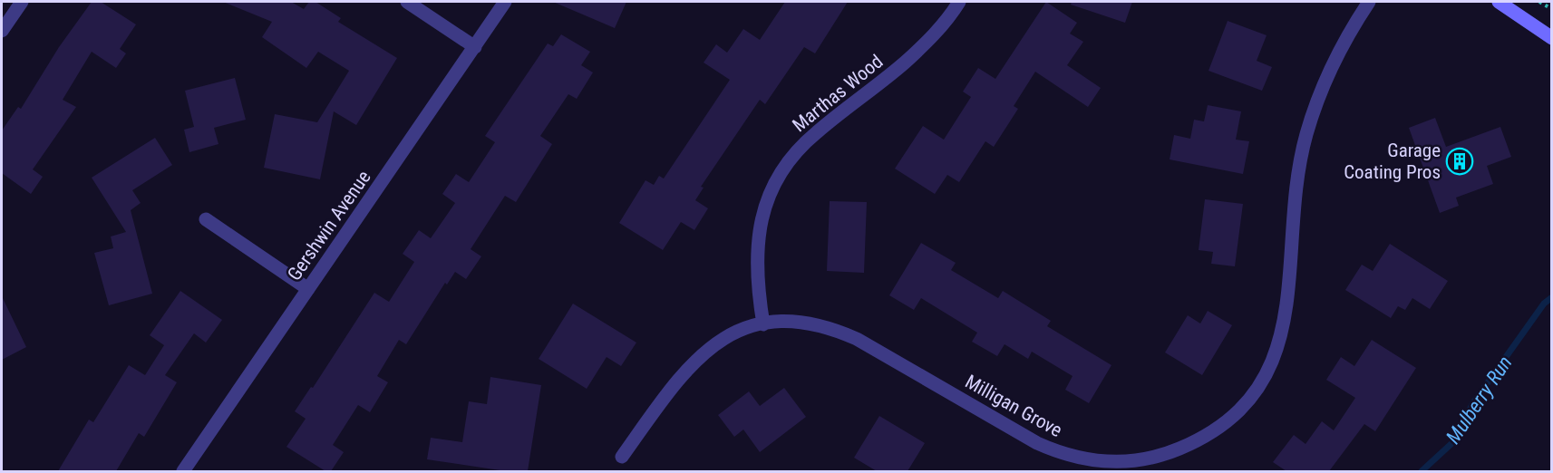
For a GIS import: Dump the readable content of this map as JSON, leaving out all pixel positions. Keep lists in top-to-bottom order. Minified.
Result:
{"streets":{"street":["Marthas Wood","Gershwin Avenue","Milligan Grove"]},"crossings":[["Marthas Wood","Milligan Grove"]],"water":["Mulberry Run"],"places":{"building":["Garage Coating Pros"]}}
